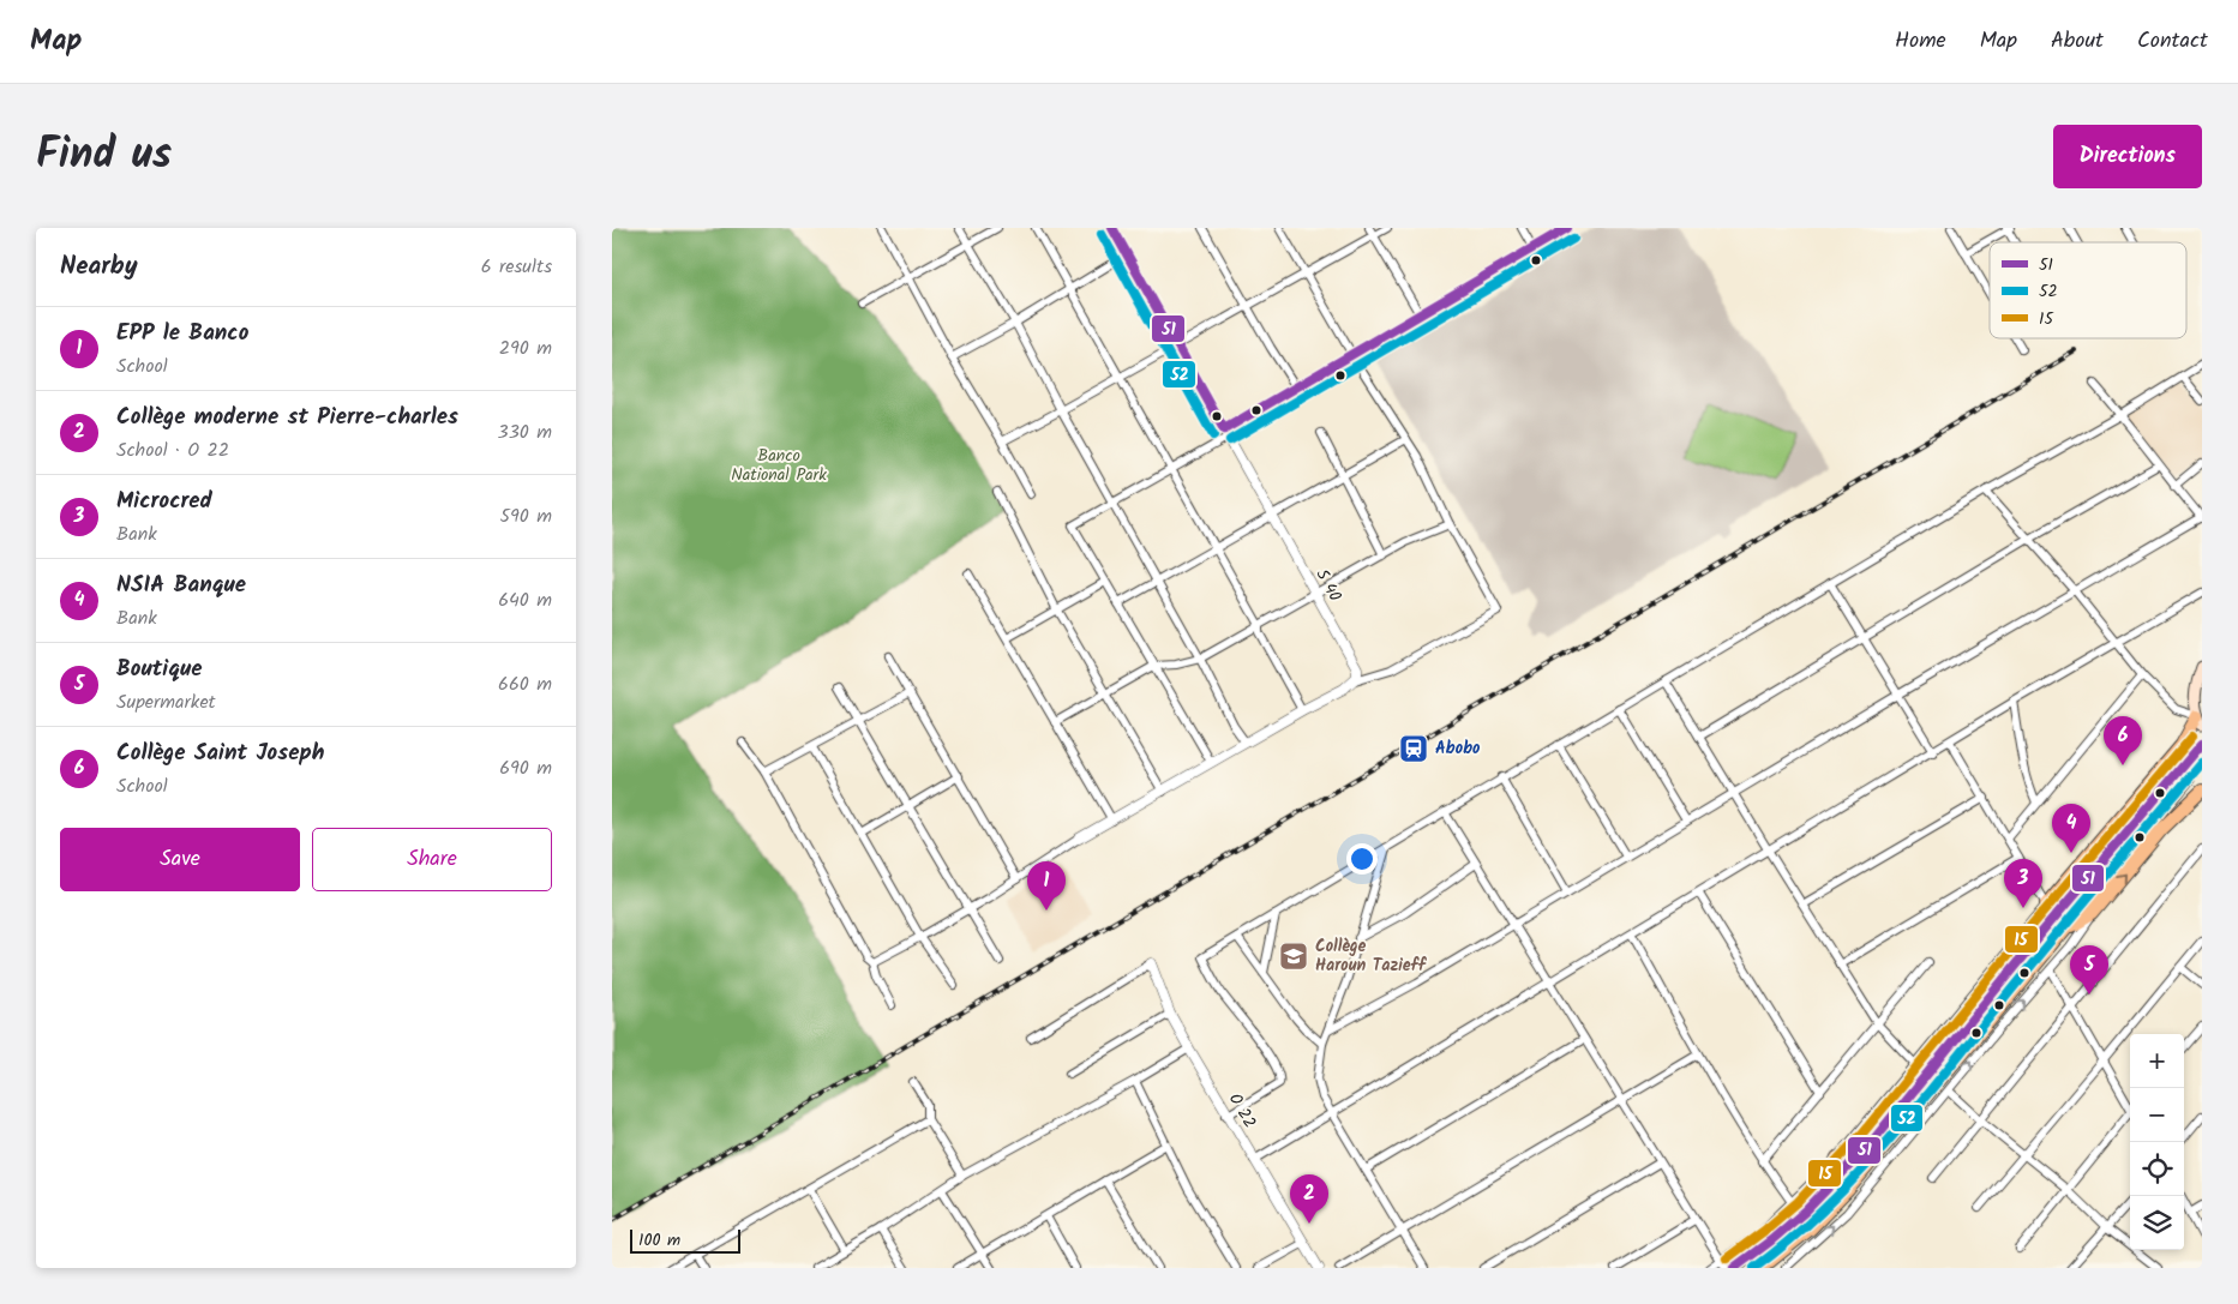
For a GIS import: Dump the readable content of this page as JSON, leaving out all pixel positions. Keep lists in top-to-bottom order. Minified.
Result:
{"streets":{"street":["S 40","O 22"]},"parks":["Banco National Park"],"places":{"station":["Abobo"],"school or university":["Collège Haroun Tazieff"]},"lines":["transit line 51","transit line 52","transit line 15"],"legend":["51","52","15"],"scale_bar":"100 m","page":{"header":"Map","nav":["Home","Map","About","Contact"],"title":"Find us","buttons":["Directions",["Save","Share"]],"heading":["Nearby","6 results"],"list":[{"mark":"1","name":"EPP le Banco","note":"School","value":"290 m"},{"mark":"2","name":"Collège moderne st Pierre-charles","note":"School · O 22","value":"330 m"},{"mark":"3","name":"Microcred","note":"Bank","value":"590 m"},{"mark":"4","name":"NSIA Banque","note":"Bank","value":"640 m"},{"mark":"5","name":"Boutique","note":"Supermarket","value":"660 m"},{"mark":"6","name":"Collège Saint Joseph","note":"School","value":"690 m"}],"pins":["6","4","3","1","5","2"],"map_buttons":["+","−"],"scale":"100 m"}}
